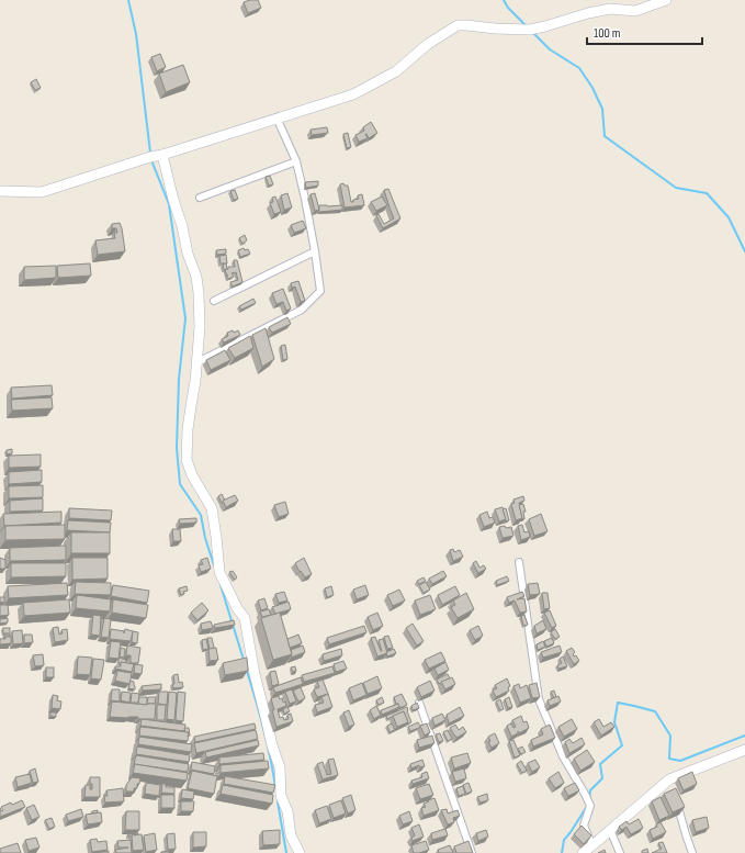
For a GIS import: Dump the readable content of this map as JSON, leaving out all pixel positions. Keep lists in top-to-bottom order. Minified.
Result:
{"scale_bar":"100 m"}
